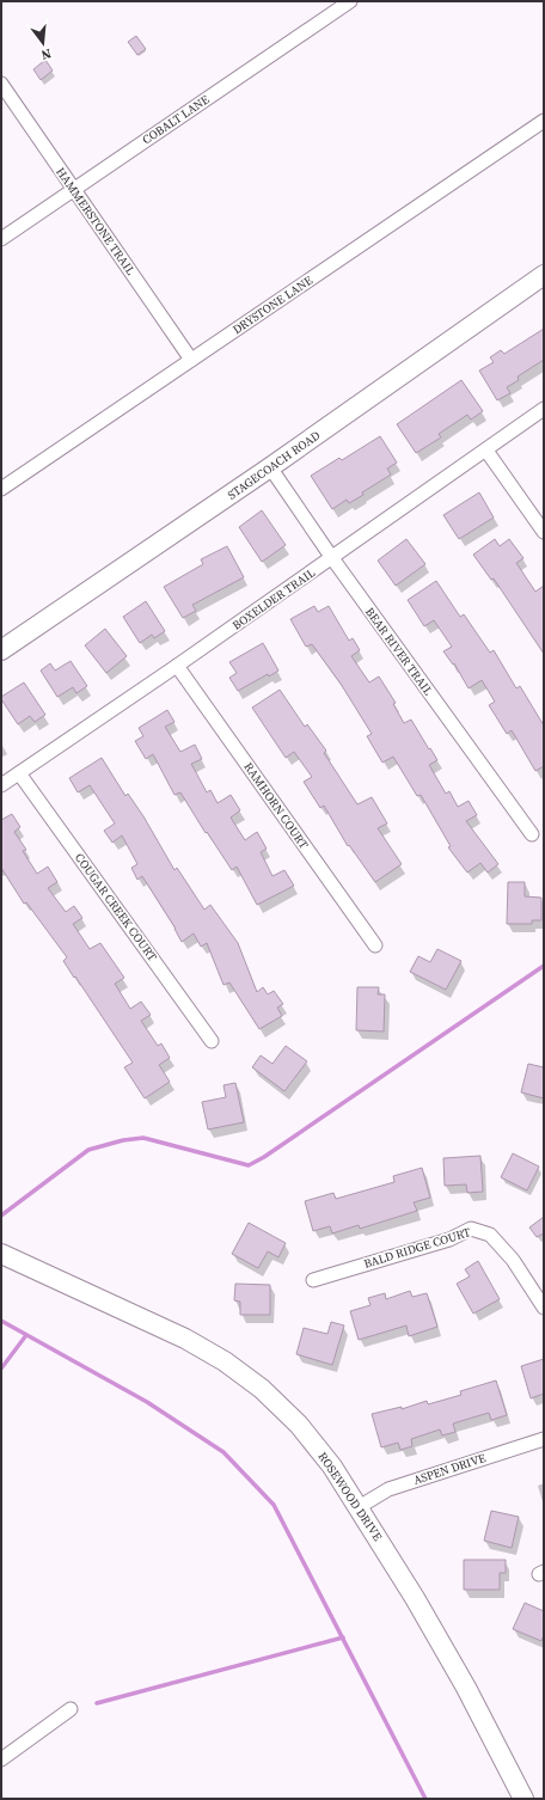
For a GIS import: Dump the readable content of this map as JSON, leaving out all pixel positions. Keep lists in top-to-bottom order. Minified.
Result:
{"streets":{"main road":["STAGECOACH ROAD","ROSEWOOD DRIVE"],"street":["COBALT LANE","HAMMERSTONE TRAIL","DRYSTONE LANE","BOXELDER TRAIL","BEAR RIVER TRAIL","RAMHORN COURT","COUGAR CREEK COURT","BALD RIDGE COURT","ASPEN DRIVE"]},"crossings":[["COBALT LANE","HAMMERSTONE TRAIL"],["HAMMERSTONE TRAIL","DRYSTONE LANE"],["STAGECOACH ROAD","BEAR RIVER TRAIL"],["BOXELDER TRAIL","BEAR RIVER TRAIL"],["BOXELDER TRAIL","RAMHORN COURT"],["BOXELDER TRAIL","COUGAR CREEK COURT"],["ASPEN DRIVE","ROSEWOOD DRIVE"]],"north":"bottom"}
